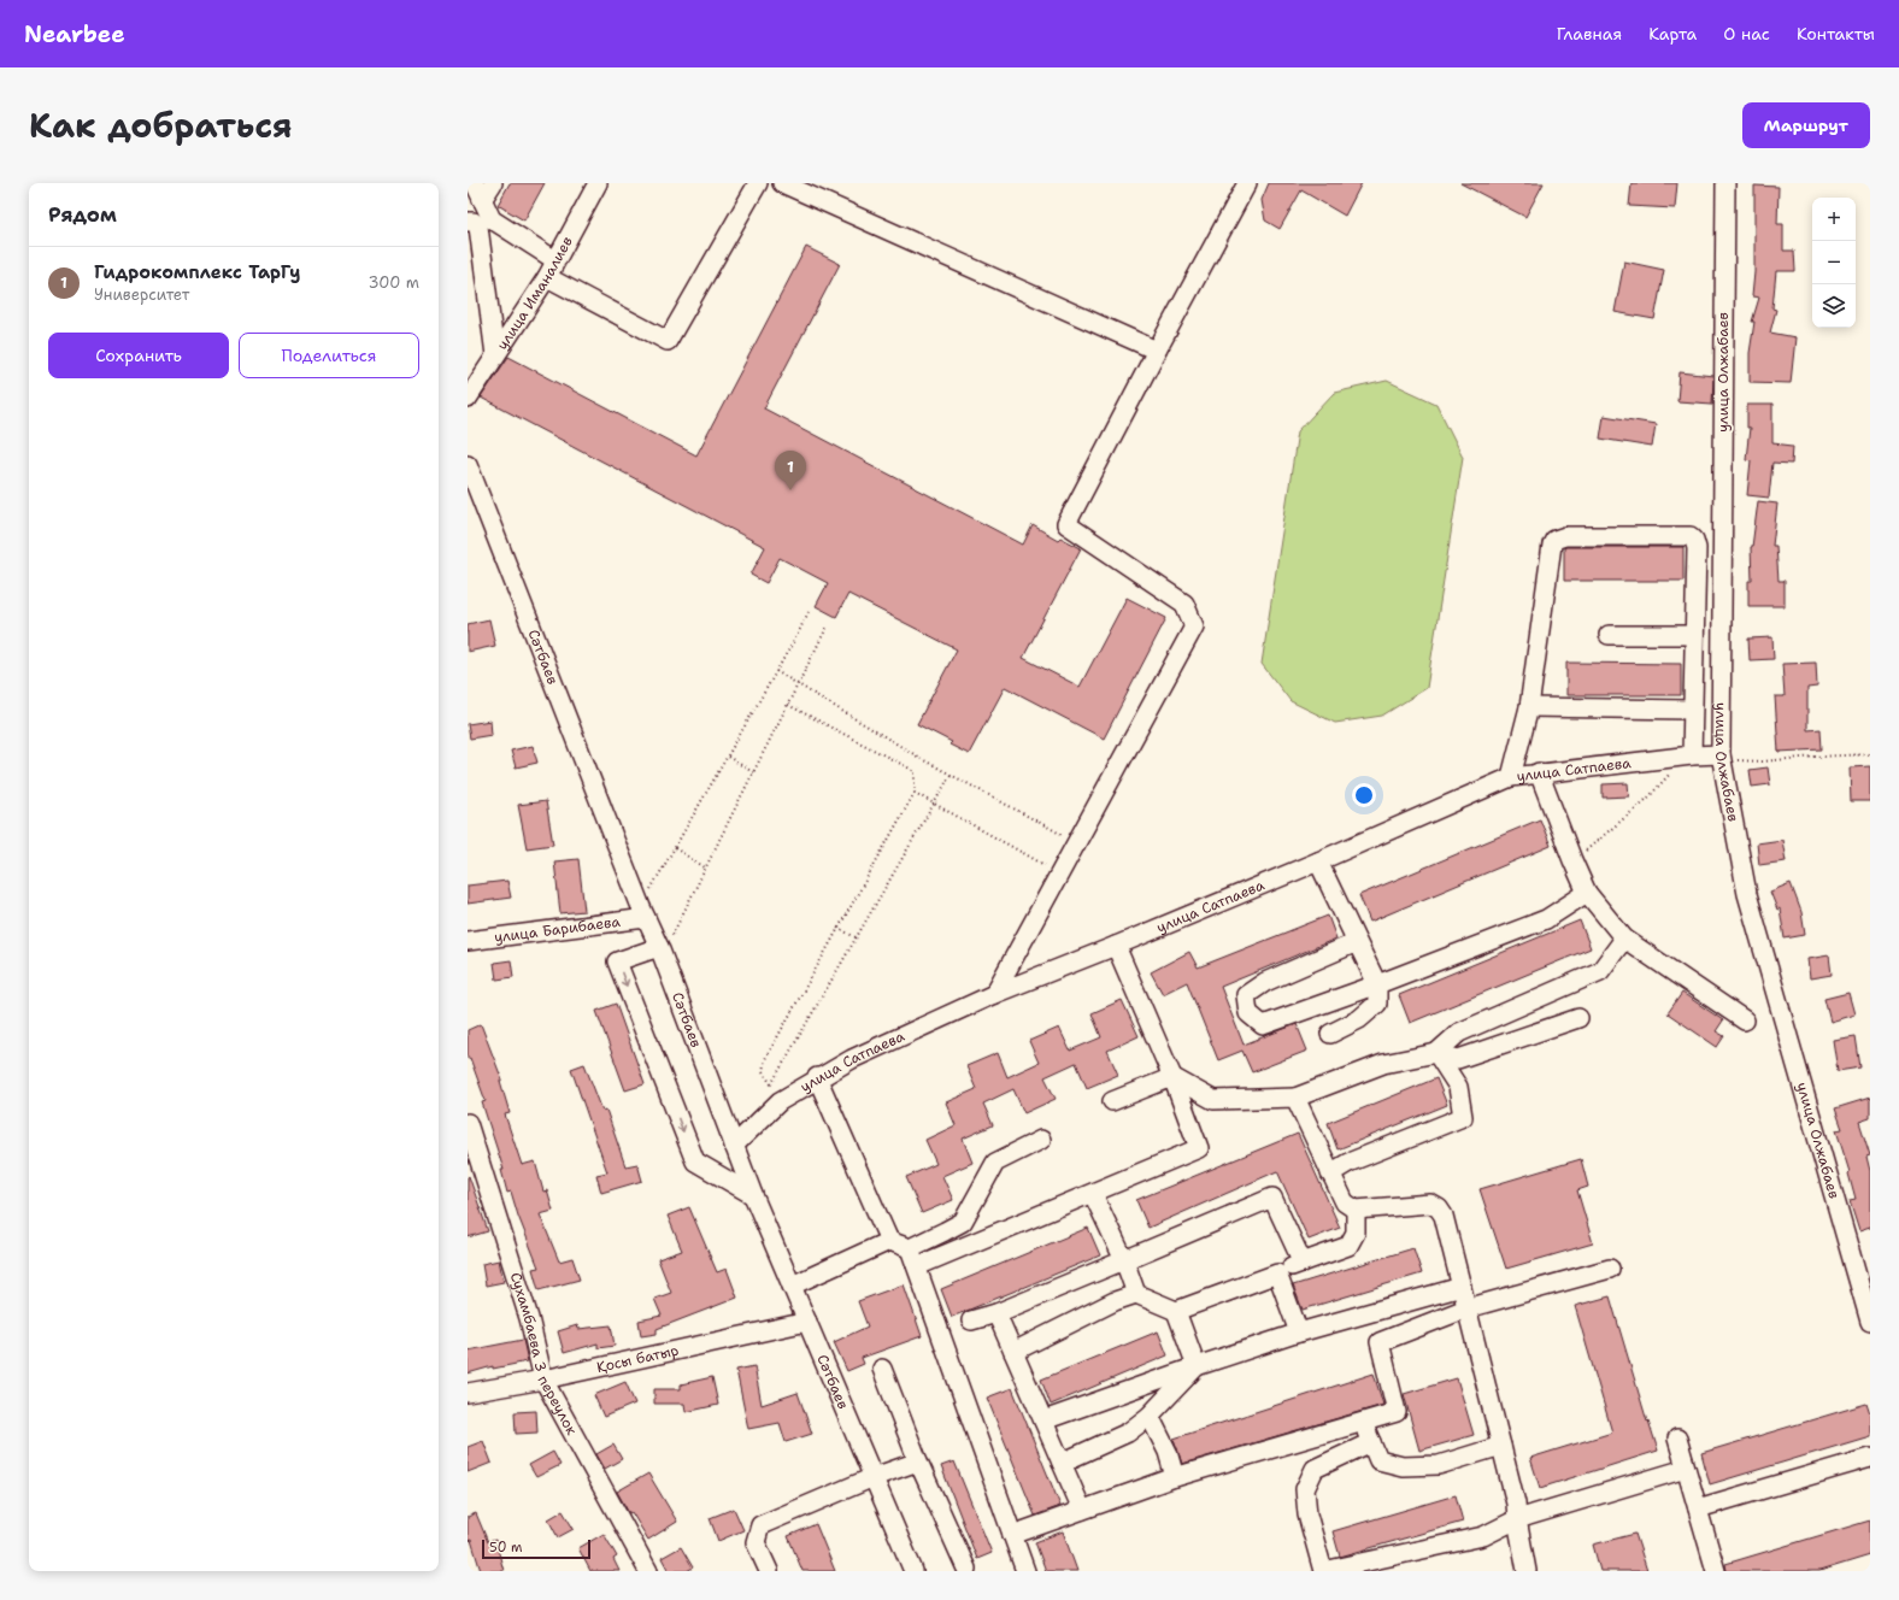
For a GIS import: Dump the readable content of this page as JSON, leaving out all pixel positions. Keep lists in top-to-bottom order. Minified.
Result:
{"streets":{"street":["улица Иманалиев","улица Олжабаев","Сәтбаев","улица Сатпаева","улица Барибаева","Сухамбаева 3 переулок","Қосы батыр"]},"crossings":[["улица Олжабаев","улица Сатпаева"],["Сәтбаев","улица Сатпаева"],["Сәтбаев","улица Барибаева"],["Сәтбаев","Қосы батыр"],["Сухамбаева 3 переулок","Қосы батыр"]],"scale_bar":"50 m","page":{"header":"Nearbee","nav":["Главная","Карта","О нас","Контакты"],"title":"Как добраться","buttons":["Маршрут",["Сохранить","Поделиться"]],"heading":"Рядом","map_buttons":["+","−"],"list":[{"mark":"1","name":"Гидрокомплекс ТарГу","note":"Университет","value":"300 m"}],"pins":"1","scale":"50 m"}}
